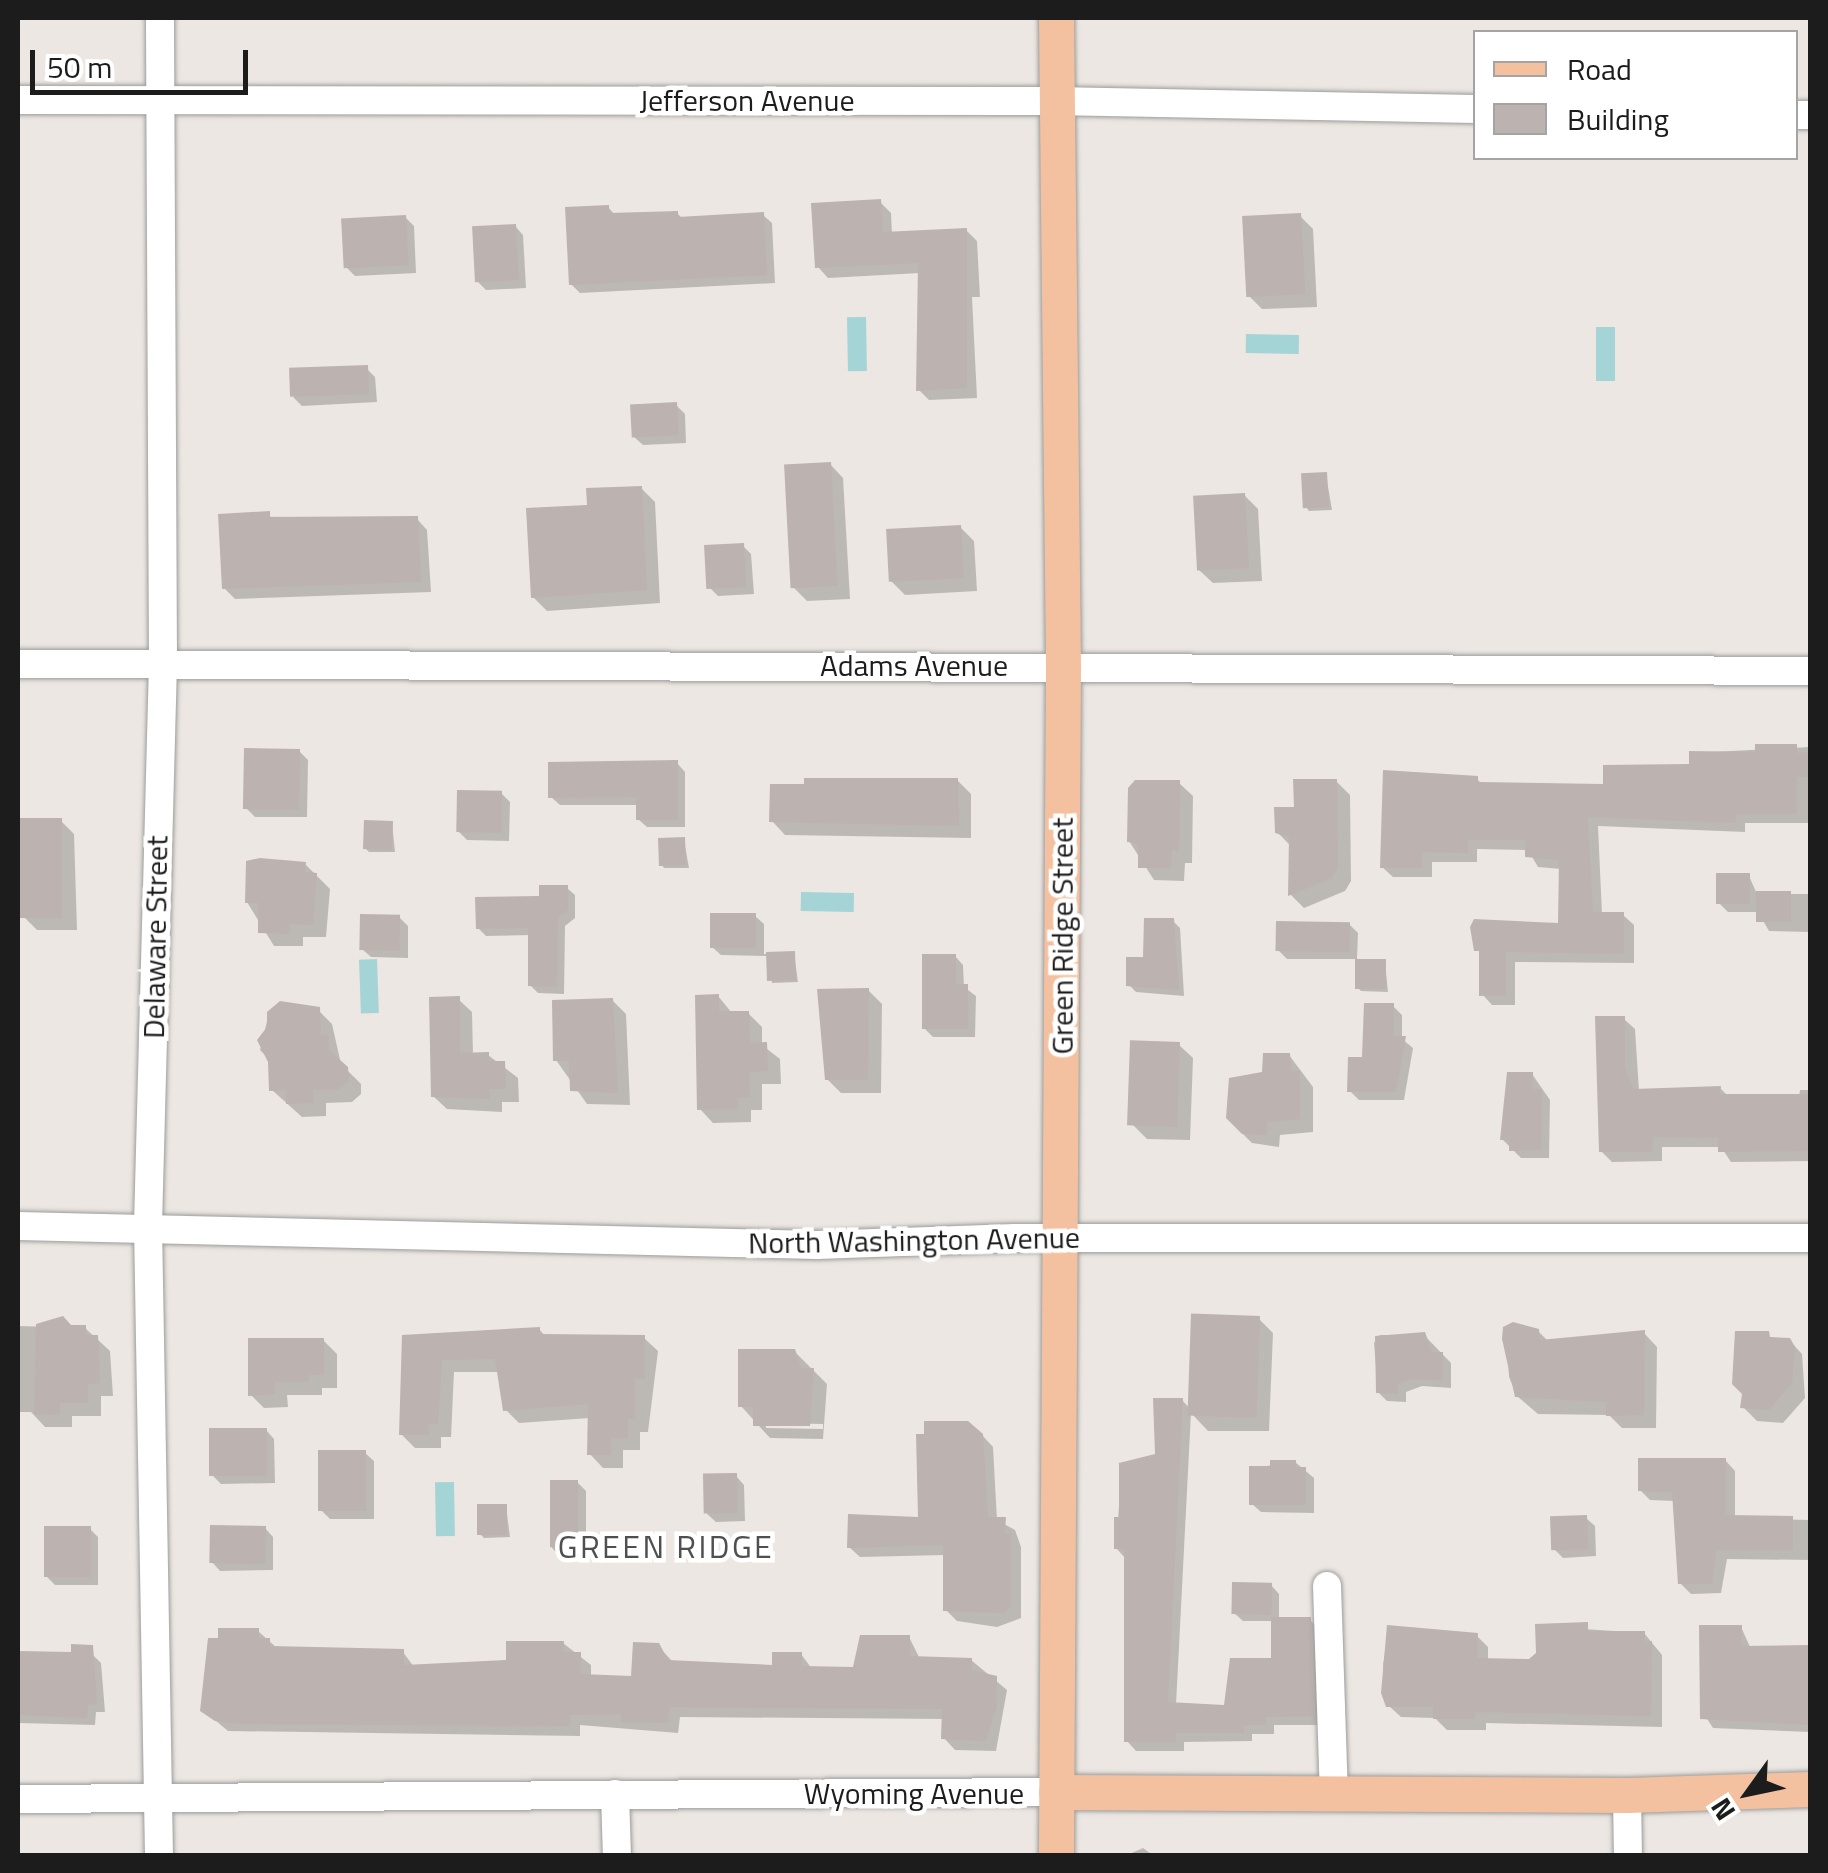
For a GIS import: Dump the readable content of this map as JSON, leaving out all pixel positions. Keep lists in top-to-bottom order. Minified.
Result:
{"streets":{"main road":["Green Ridge Street","Wyoming Avenue"],"street":["Jefferson Avenue","Adams Avenue","Delaware Street","North Washington Avenue"]},"crossings":[["Jefferson Avenue","Green Ridge Street"],["Jefferson Avenue","Delaware Street"],["Adams Avenue","Green Ridge Street"],["Adams Avenue","Delaware Street"],["Green Ridge Street","North Washington Avenue"],["Green Ridge Street","Wyoming Avenue"],["Delaware Street","North Washington Avenue"],["Delaware Street","Wyoming Avenue"]],"districts":["GREEN RIDGE"],"legend":["Road","Building"],"scale_bar":"50 m","north":"bottom left"}
